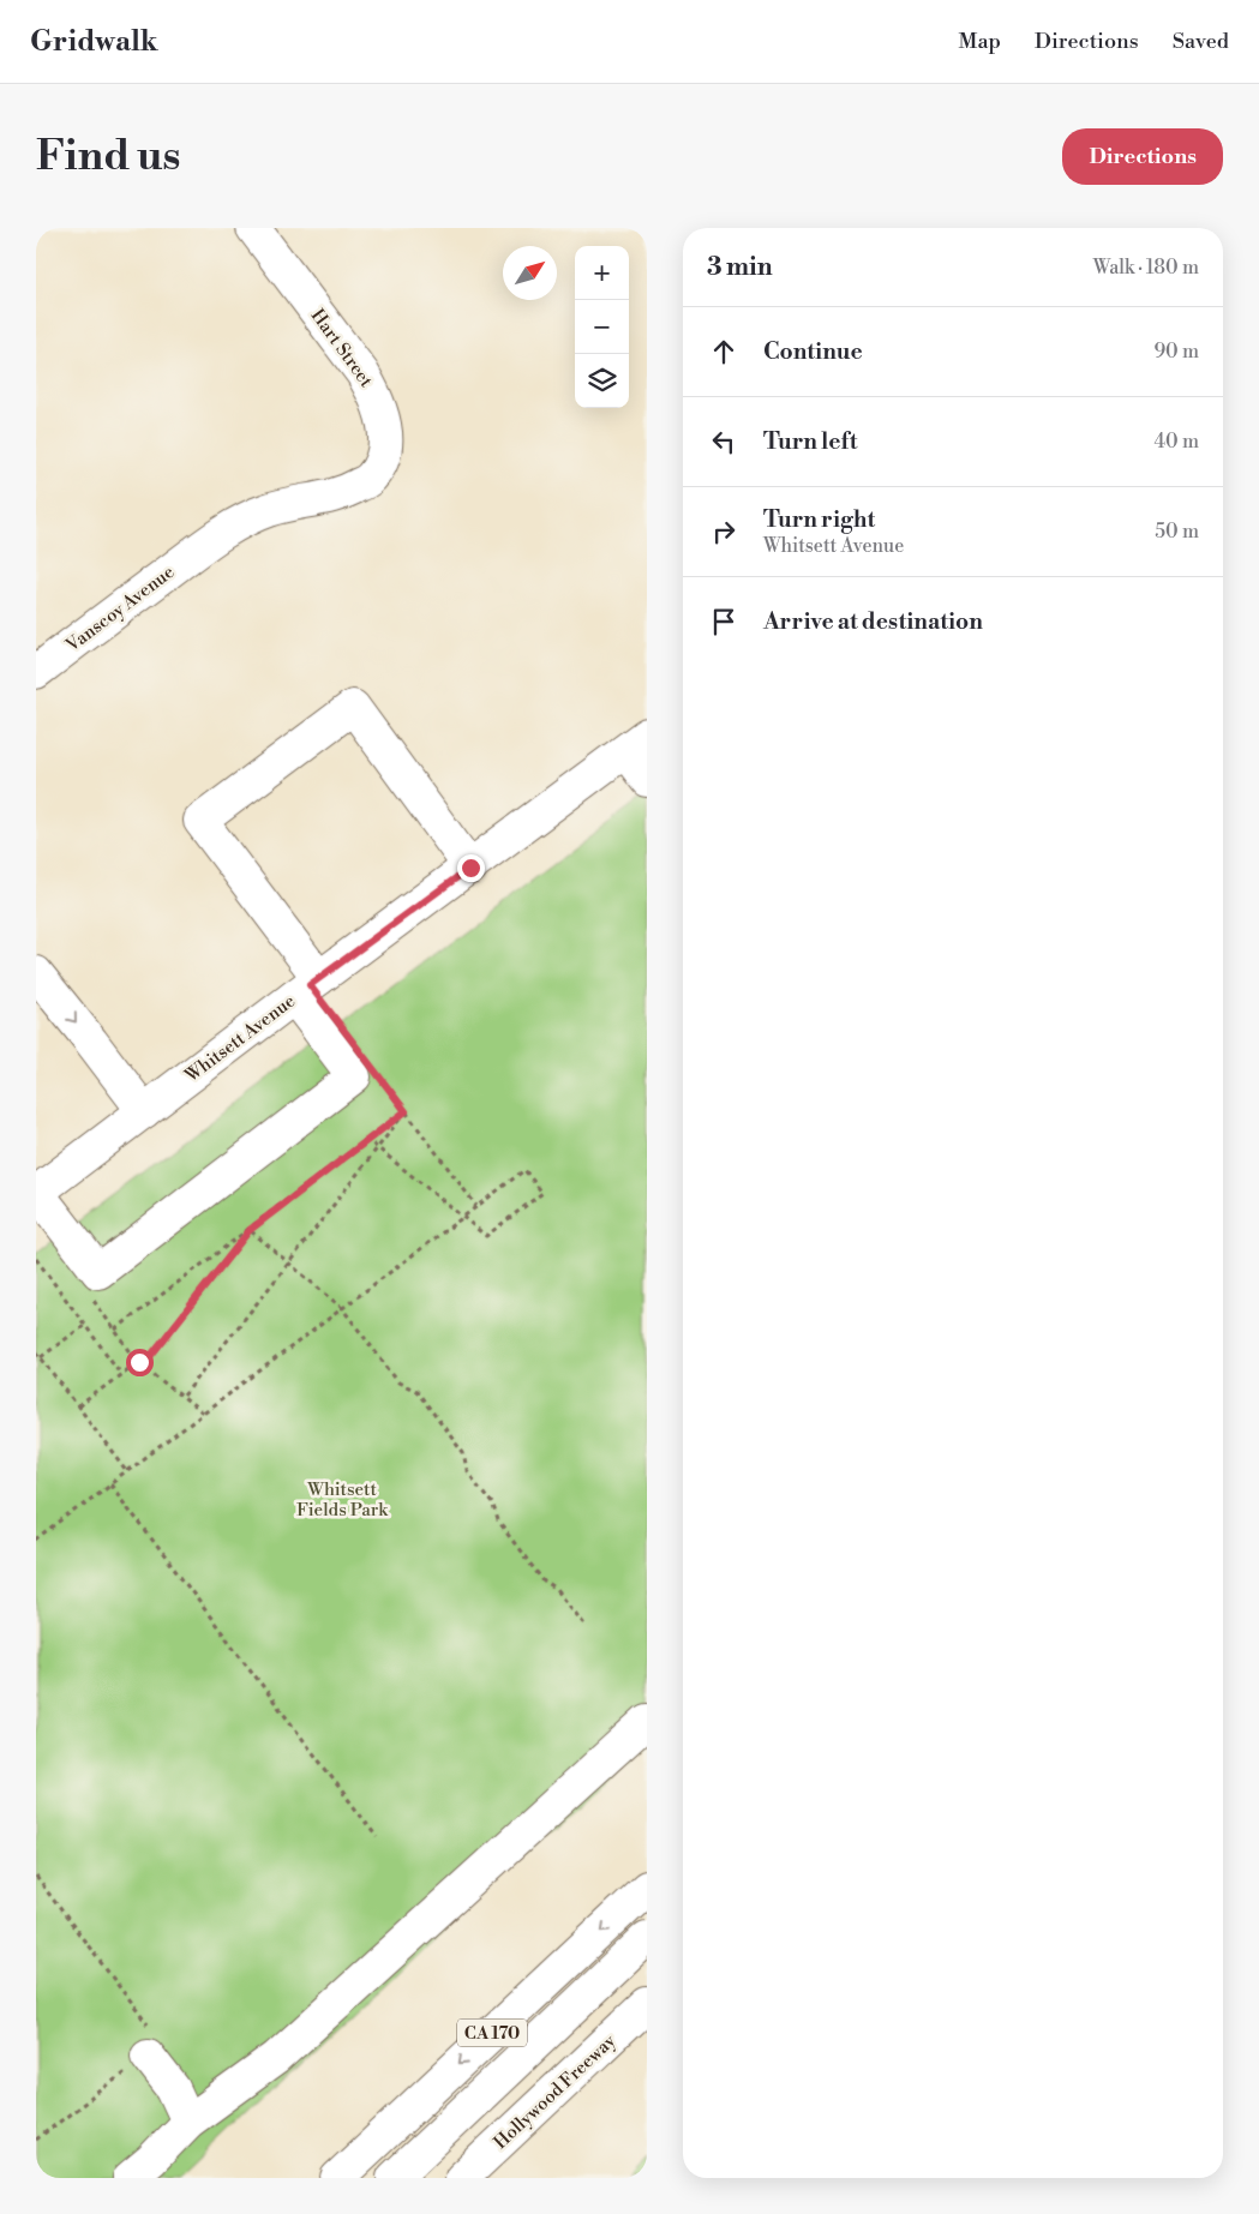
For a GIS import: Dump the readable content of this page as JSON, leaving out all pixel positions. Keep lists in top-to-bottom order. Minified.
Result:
{"streets":{"main road":["Hart Street","Vanscoy Avenue","Whitsett Avenue","CA 170","Hollywood Freeway"]},"crossings":[["Hart Street","Vanscoy Avenue"]],"parks":["Whitsett Fields Park"],"north":"top right","page":{"header":"Gridwalk","nav":["Map","Directions","Saved"],"buttons":"Directions","title":"Find us","heading":["3 min","Walk · 180 m"],"map_buttons":["+","−"],"list":[["Continue","90 m"],["Turn left","40 m"],["Turn right","Whitsett Avenue","50 m"],"Arrive at destination"]}}
